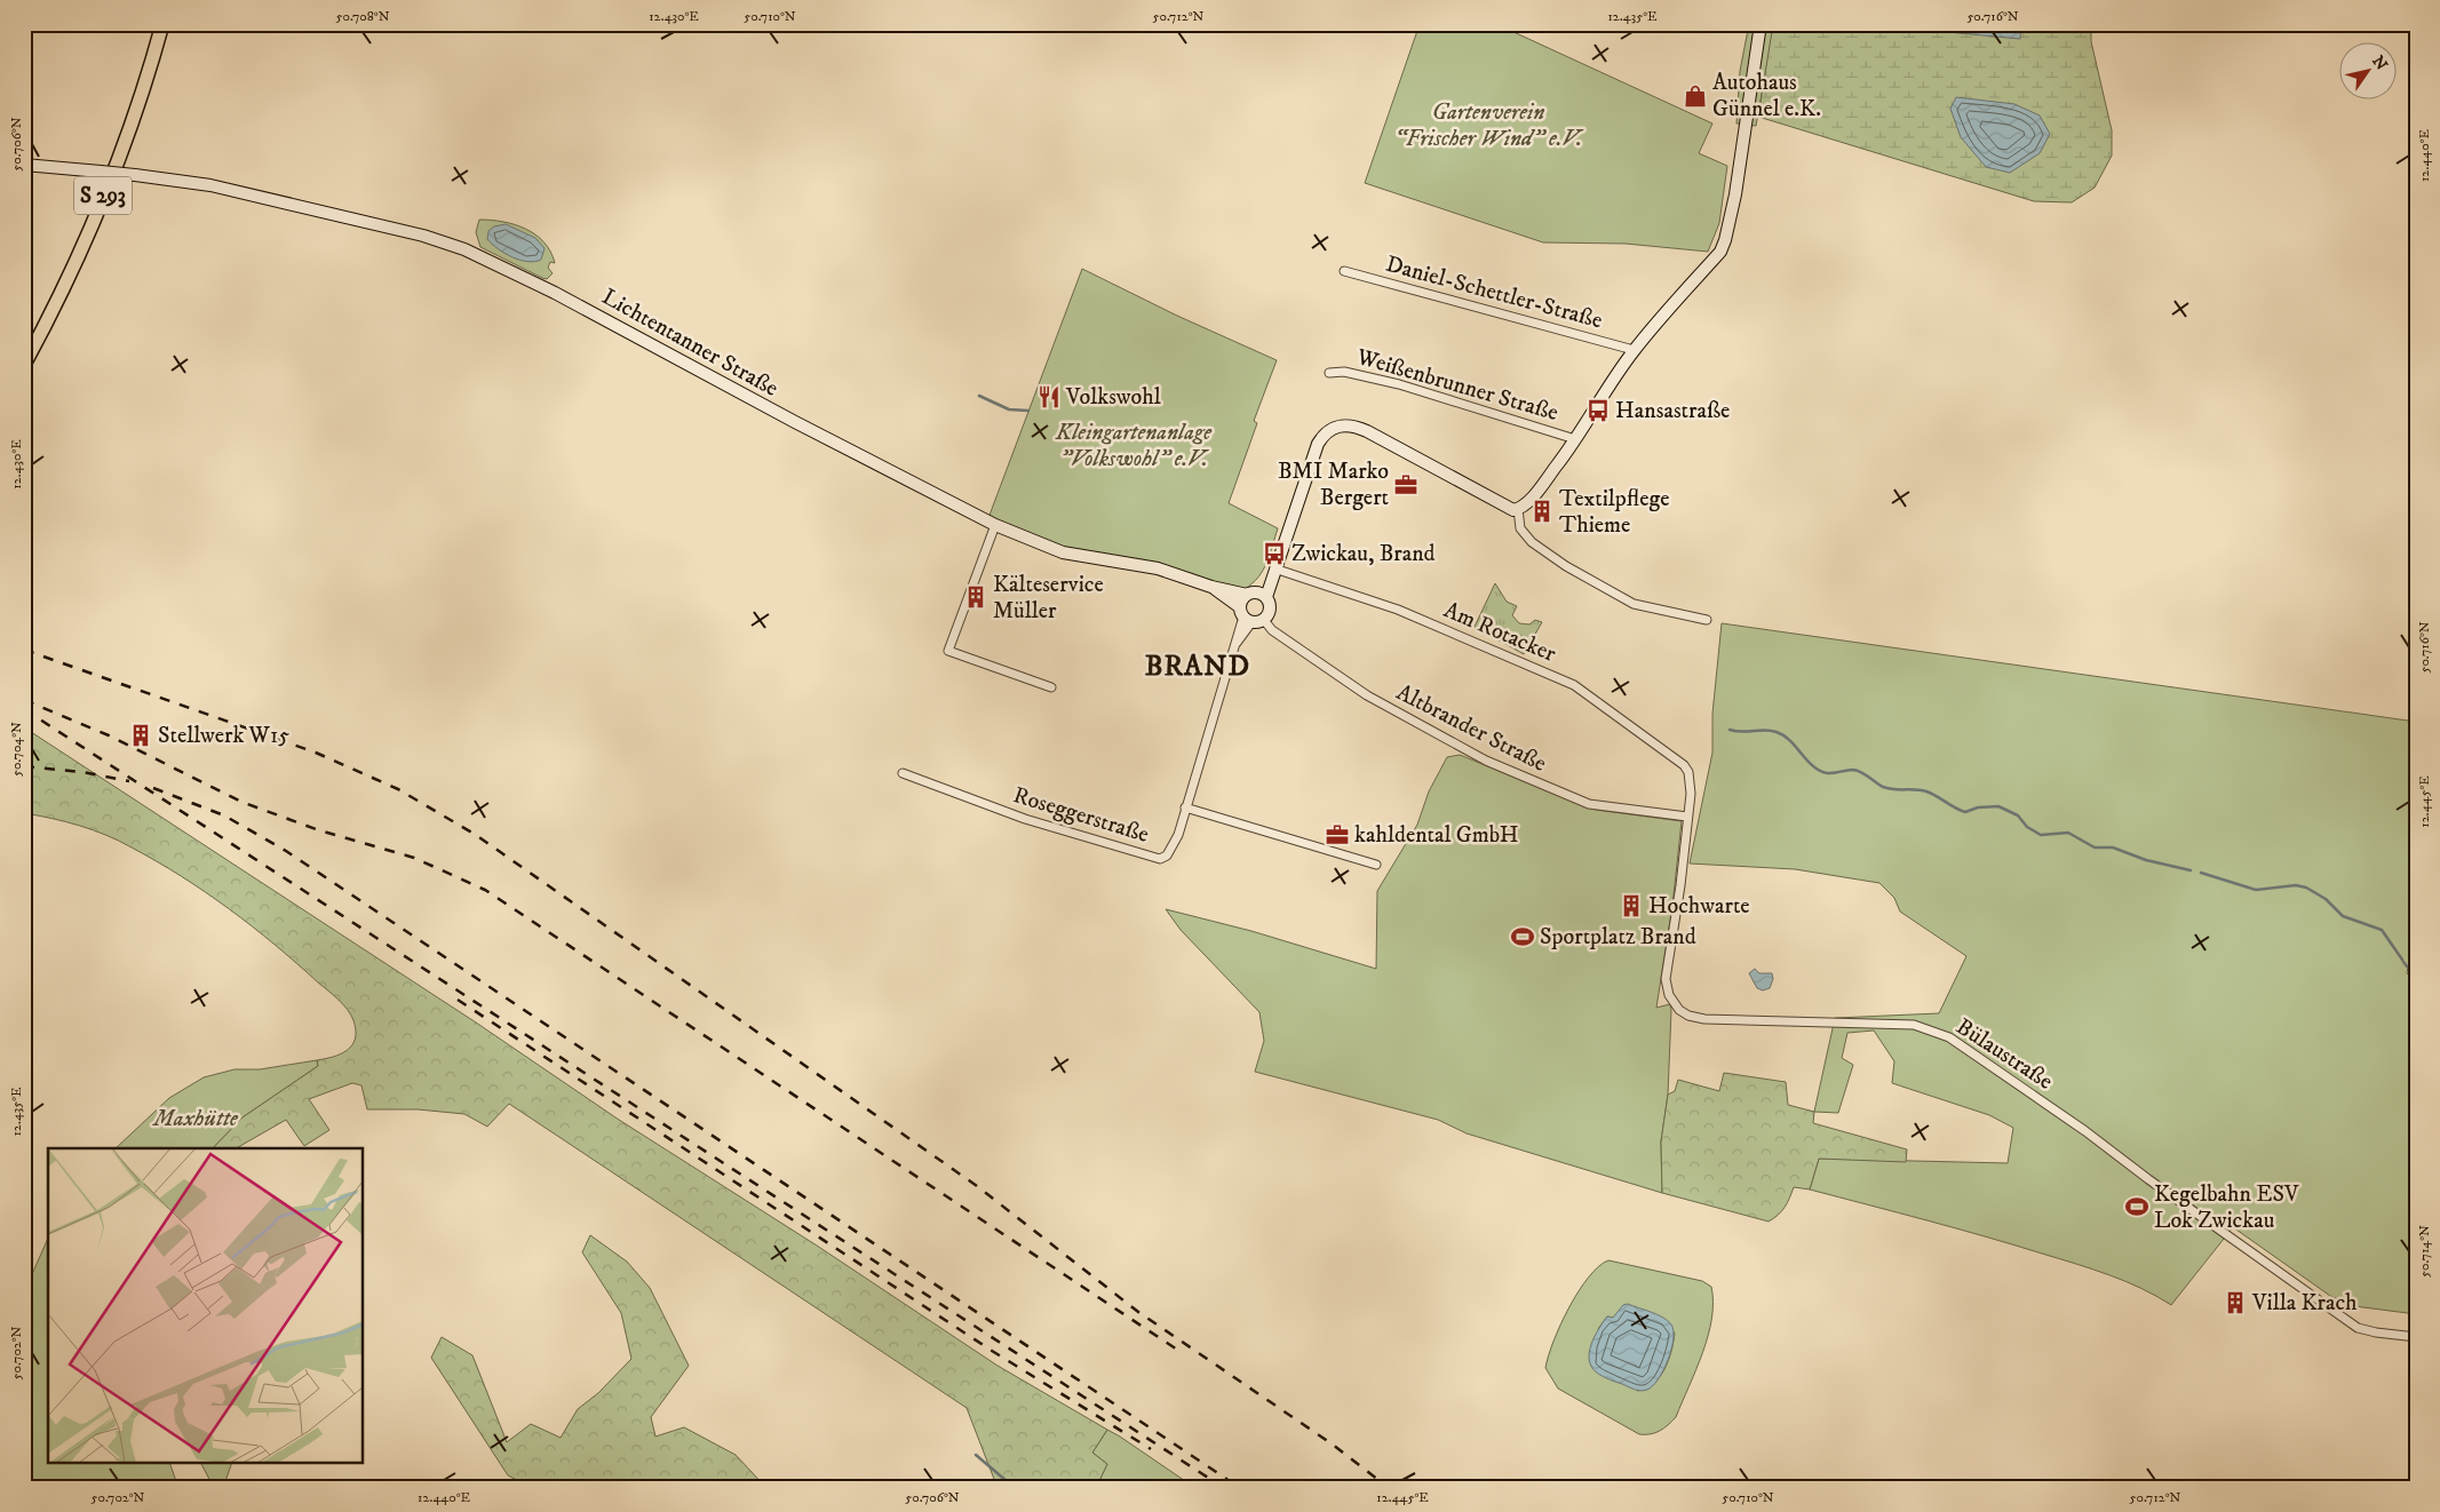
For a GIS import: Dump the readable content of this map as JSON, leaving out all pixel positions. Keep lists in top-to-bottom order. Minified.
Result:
{"streets":{"main road":["S 293"],"street":["Daniel-Schettler-Straße","Lichtentanner Straße","Weißenbrunner Straße","Am Rotacker","Altbrander Straße","Roseggerstraße","Bülaustraße"]},"crossings":[["Lichtentanner Straße","Altbrander Straße"],["Lichtentanner Straße","Roseggerstraße"],["Am Rotacker","Bülaustraße"],["Altbrander Straße","Roseggerstraße"],["Altbrander Straße","Bülaustraße"]],"districts":["BRAND"],"parks":["Gartenverein “Frischer Wind” e.V.","Kleingartenanlage \"Volkswohl\" e.V.","Maxhütte"],"places":{"shop":["Autohaus Günnel e.K."],"restaurant":["Volkswohl"],"bus stop":["Hansastraße","Zwickau, Brand"],"office":["BMI Marko Bergert","kahldental GmbH"],"building":["Textilpflege Thieme","Kälteservice Müller","Stellwerk W15","Hochwarte","Villa Krach"],"sports":["Sportplatz Brand","Kegelbahn ESV Lok Zwickau"]},"north":"top right","coordinates":["50.708°N","12.430°E","50.710°N","50.712°N","12.435°E","50.716°N","50.706°N","12.440°E","50.704°N","12.445°E","50.714°N","50.702°N"]}
